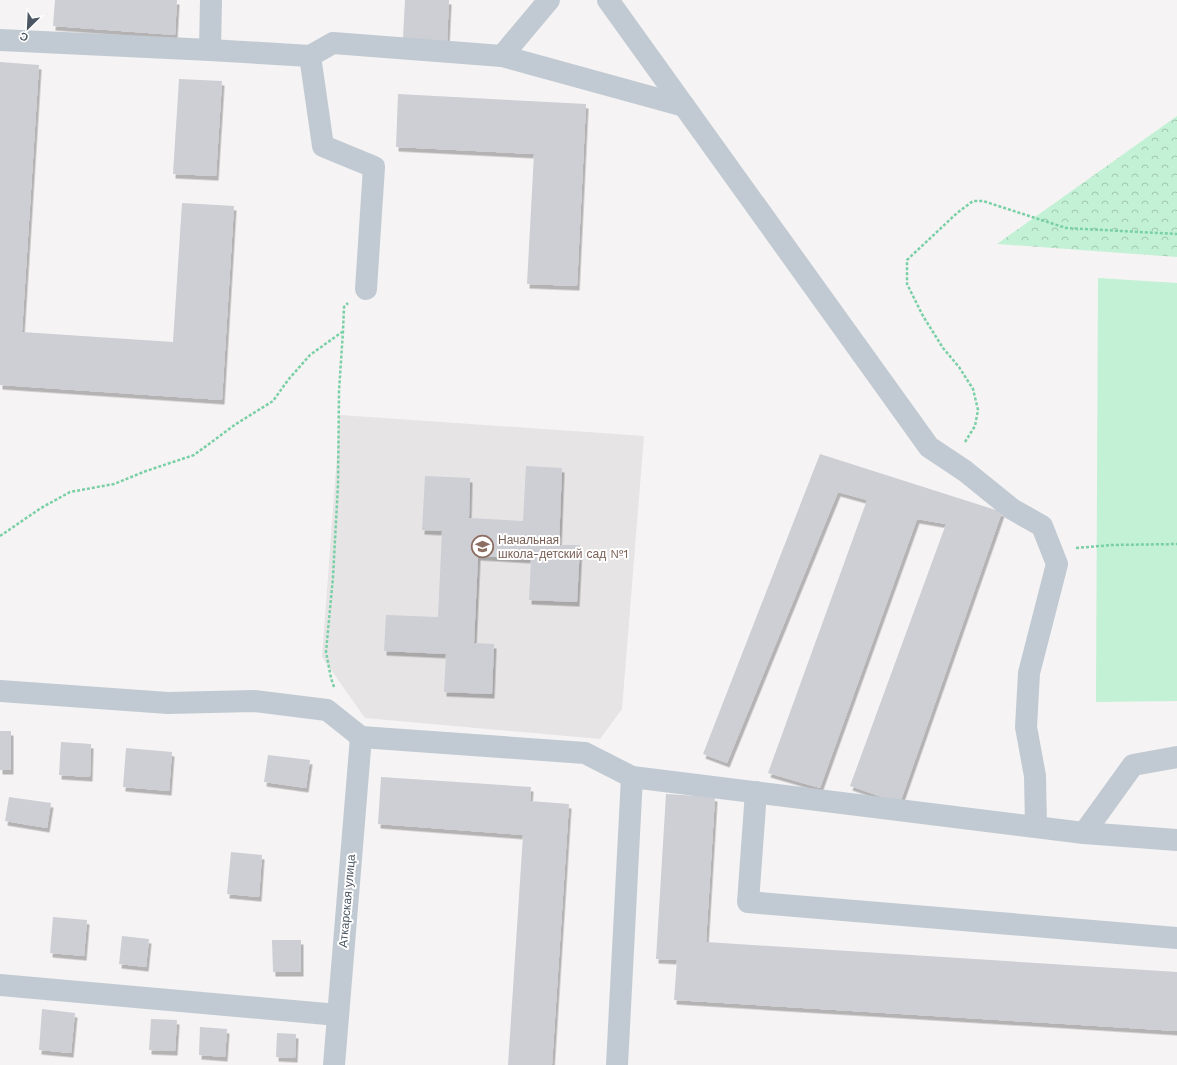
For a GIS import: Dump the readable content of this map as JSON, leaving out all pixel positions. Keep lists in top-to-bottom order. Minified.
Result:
{"streets":{"lane":["Аткарская улица"]},"places":{"school or university":["Начальная школа-детский сад №1"]},"north":"bottom left"}
